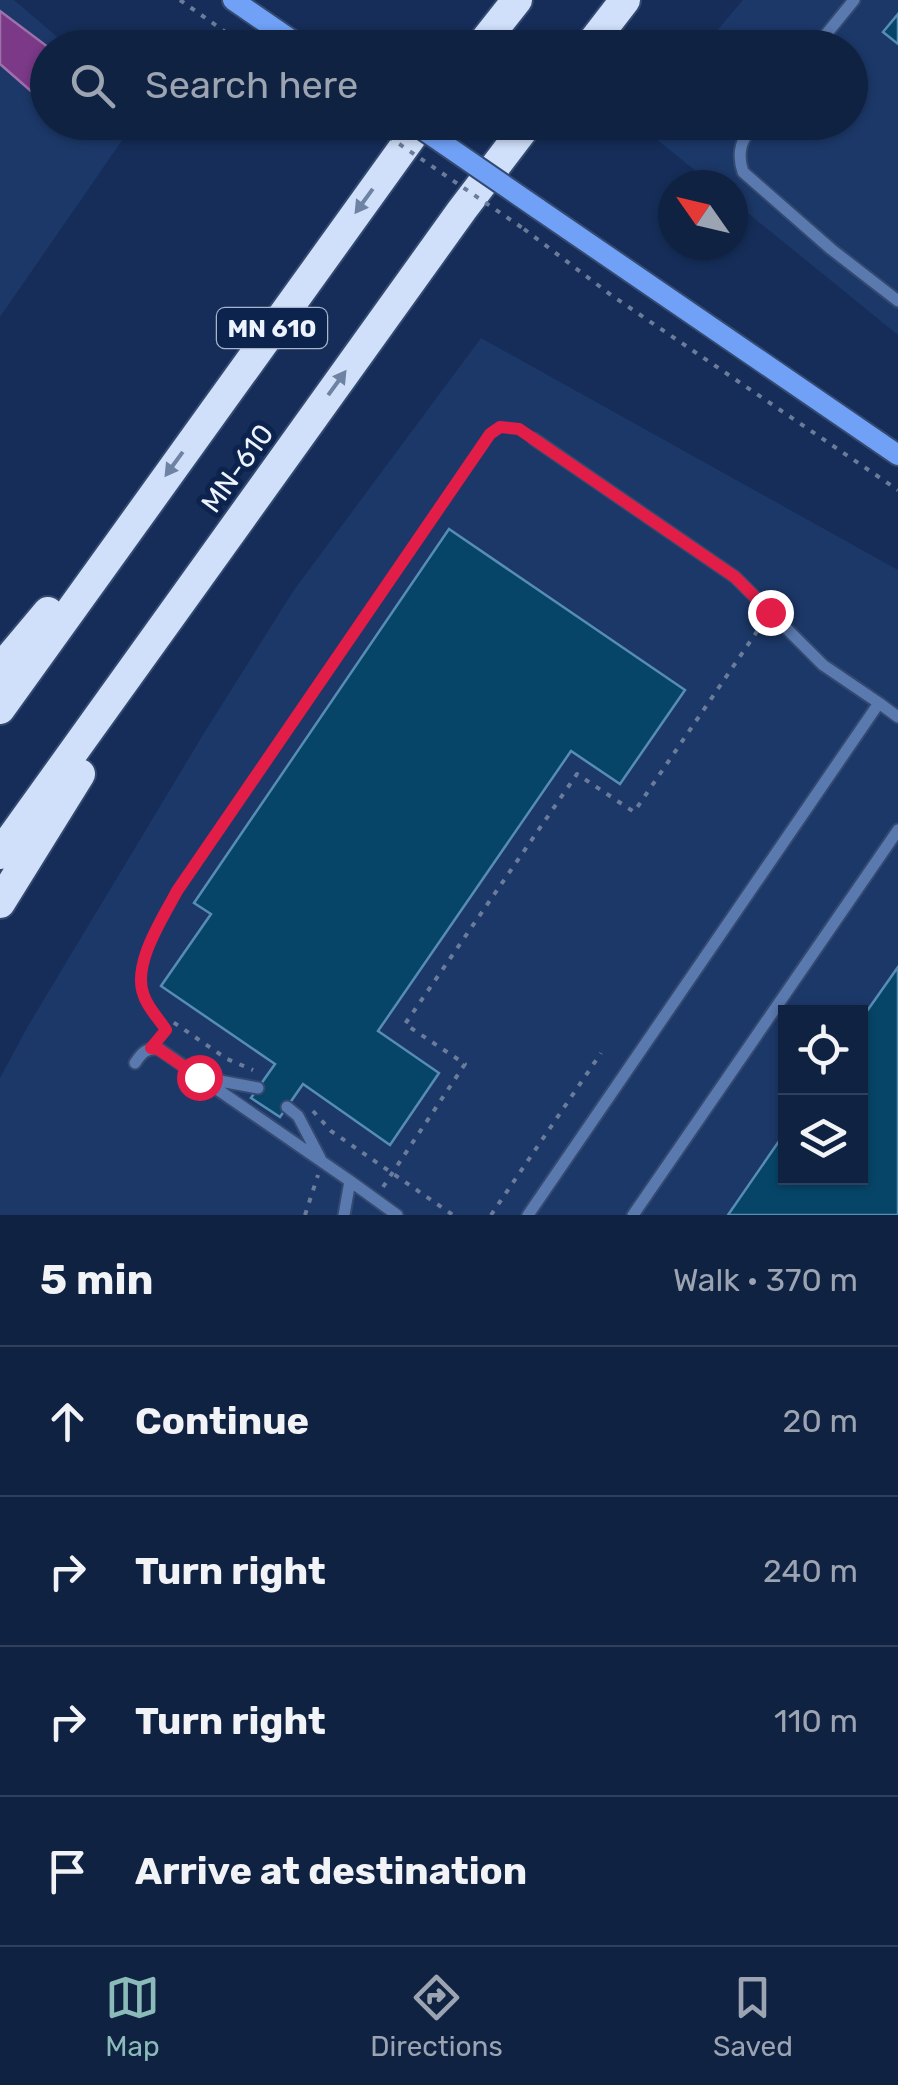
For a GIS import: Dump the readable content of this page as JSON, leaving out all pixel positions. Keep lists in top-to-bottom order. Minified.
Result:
{"streets":{"highway":["MN 610","MN-610"]},"north":"top left","page":{"search":"Search here","heading":["5 min","Walk · 370 m"],"list":[["Continue","20 m"],["Turn right","240 m"],["Turn right","110 m"],"Arrive at destination"],"nav":["Map","Directions","Saved"]}}
